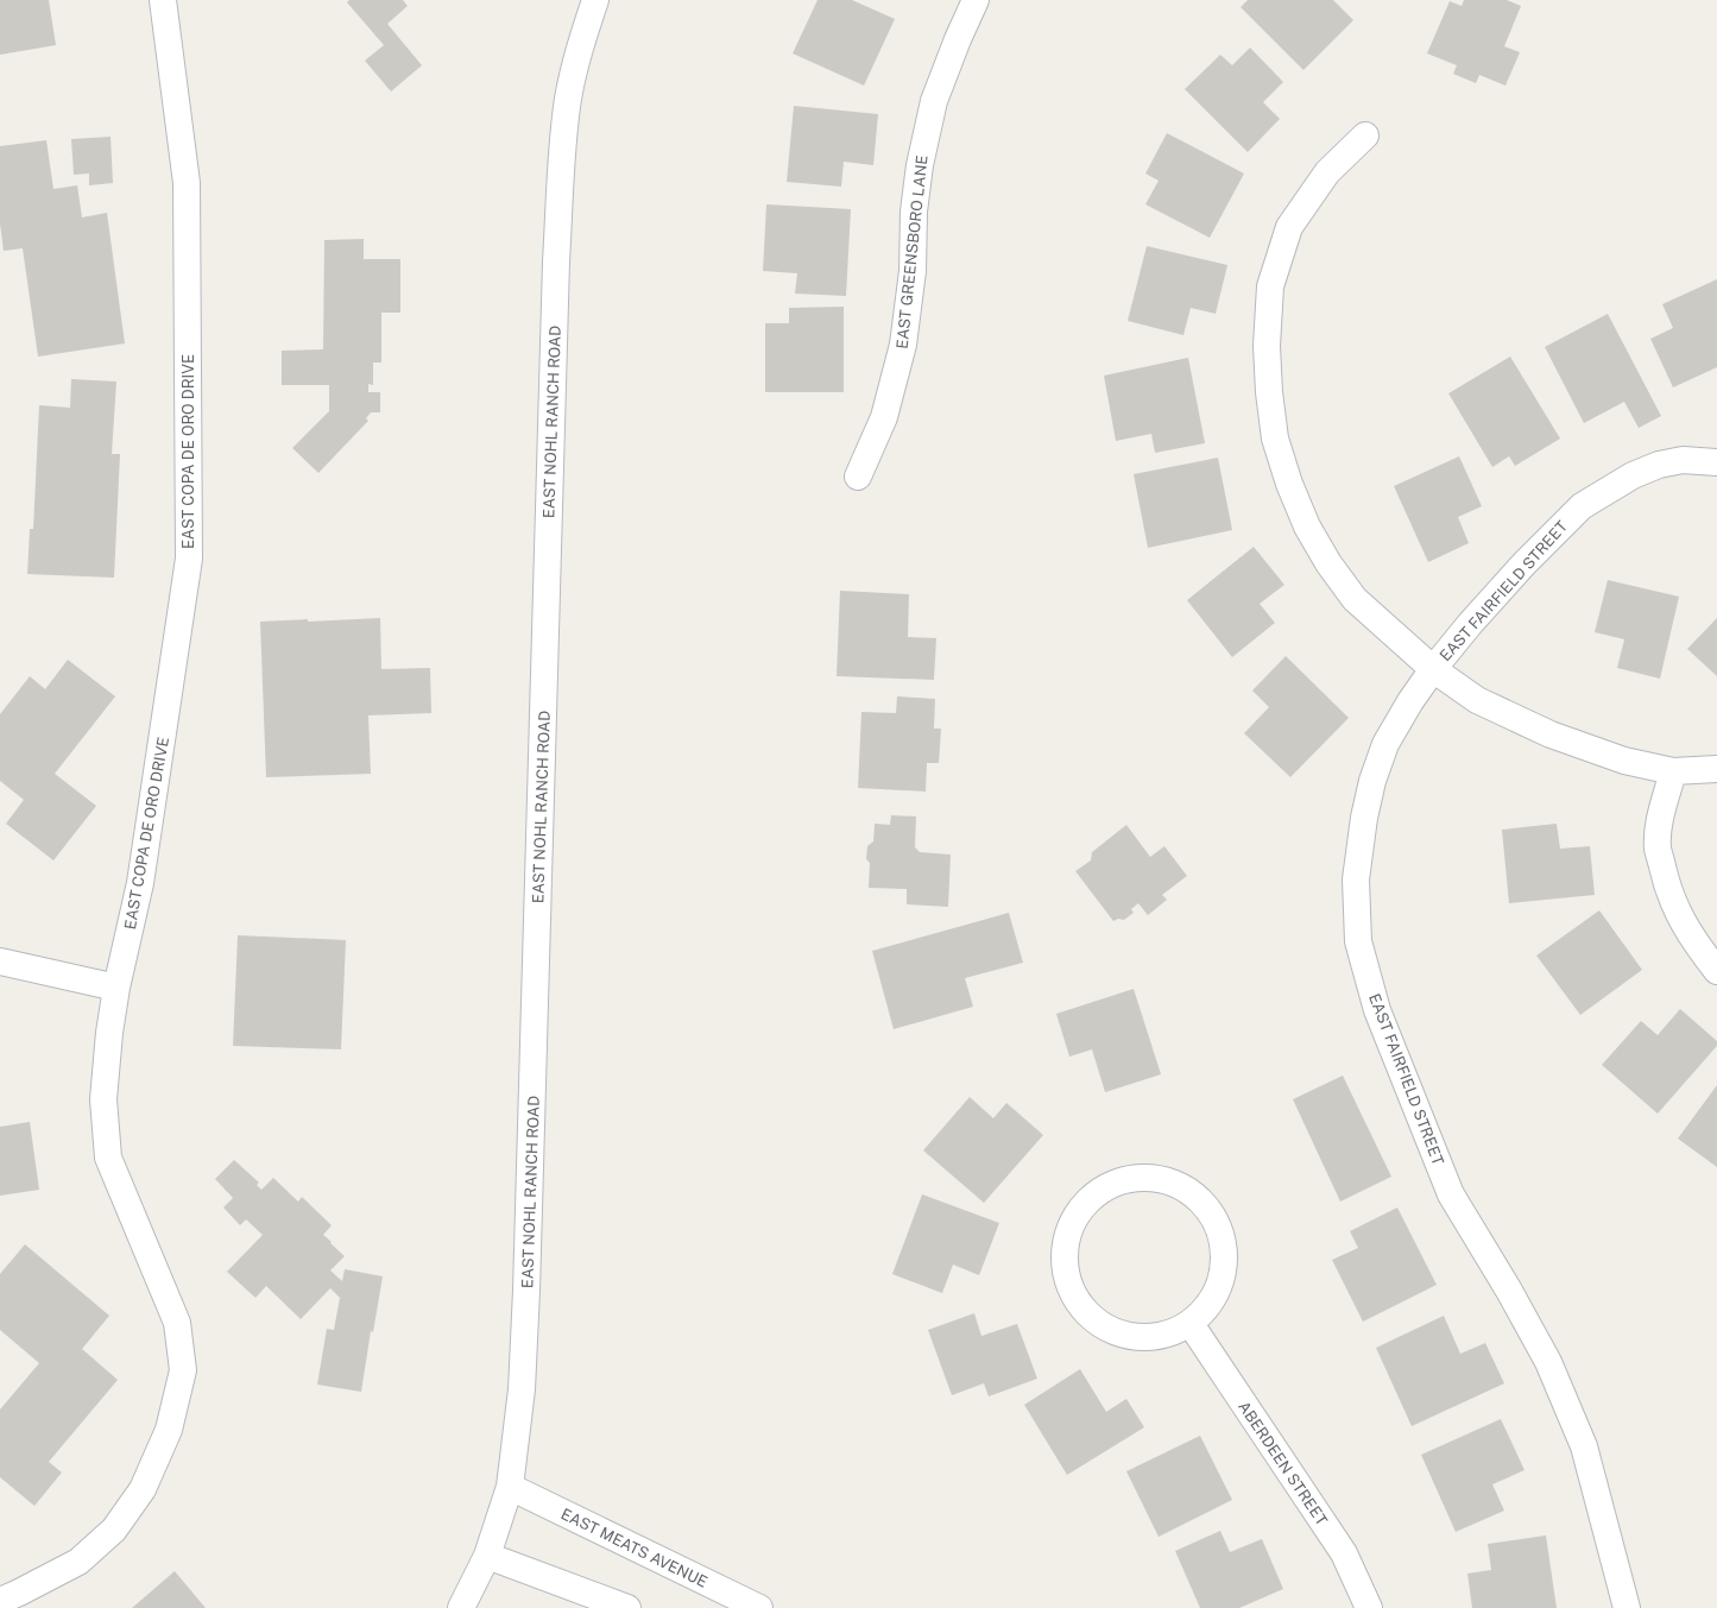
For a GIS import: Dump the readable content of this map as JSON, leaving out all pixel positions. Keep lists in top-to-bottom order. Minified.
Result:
{"streets":{"street":["EAST GREENSBORO LANE","EAST NOHL RANCH ROAD","EAST COPA DE ORO DRIVE","EAST FAIRFIELD STREET","ABERDEEN STREET","EAST MEATS AVENUE"]},"crossings":[["EAST NOHL RANCH ROAD","EAST MEATS AVENUE"]]}
